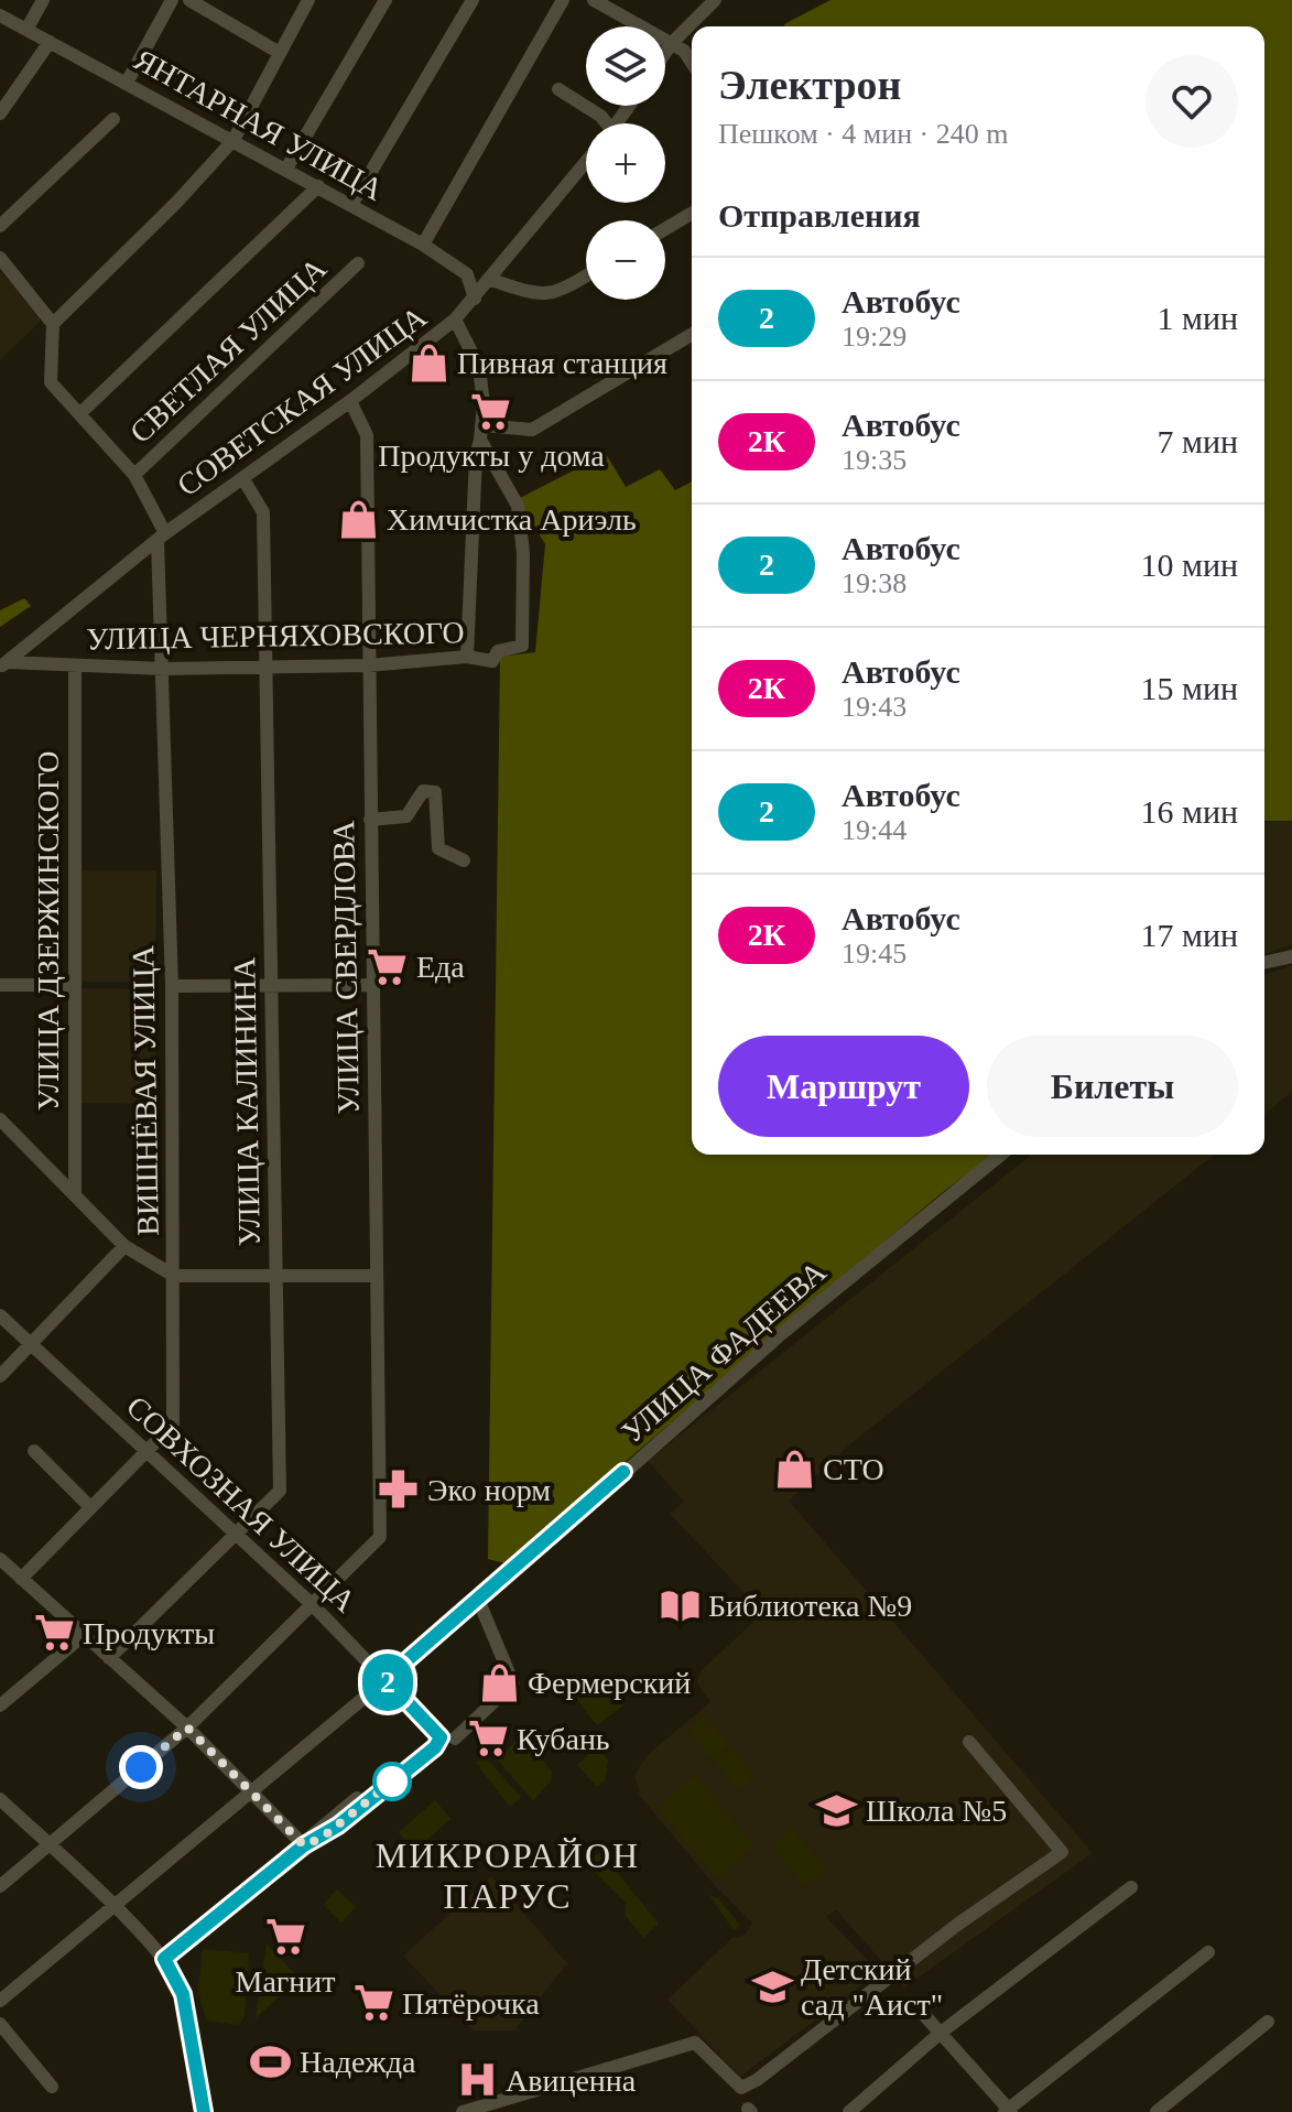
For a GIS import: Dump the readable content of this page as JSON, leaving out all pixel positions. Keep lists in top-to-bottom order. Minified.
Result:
{"streets":{"street":["ЯНТАРНАЯ УЛИЦА","СВЕТЛАЯ УЛИЦА","СОВЕТСКАЯ УЛИЦА","УЛИЦА ЧЕРНЯХОВСКОГО","УЛИЦА ДЗЕРЖИНСКОГО","УЛИЦА СВЕРДЛОВА","ВИШНЁВАЯ УЛИЦА","УЛИЦА КАЛИНИНА","УЛИЦА ФАДЕЕВА","СОВХОЗНАЯ УЛИЦА"]},"crossings":[["ЯНТАРНАЯ УЛИЦА","СОВЕТСКАЯ УЛИЦА"],["СОВЕТСКАЯ УЛИЦА","УЛИЦА ЧЕРНЯХОВСКОГО"],["СОВЕТСКАЯ УЛИЦА","УЛИЦА СВЕРДЛОВА"],["СОВЕТСКАЯ УЛИЦА","ВИШНЁВАЯ УЛИЦА"],["СОВЕТСКАЯ УЛИЦА","УЛИЦА КАЛИНИНА"],["УЛИЦА ЧЕРНЯХОВСКОГО","УЛИЦА ДЗЕРЖИНСКОГО"],["УЛИЦА ЧЕРНЯХОВСКОГО","УЛИЦА СВЕРДЛОВА"],["УЛИЦА ЧЕРНЯХОВСКОГО","ВИШНЁВАЯ УЛИЦА"],["УЛИЦА ЧЕРНЯХОВСКОГО","УЛИЦА КАЛИНИНА"],["УЛИЦА СВЕРДЛОВА","СОВХОЗНАЯ УЛИЦА"],["ВИШНЁВАЯ УЛИЦА","СОВХОЗНАЯ УЛИЦА"],["УЛИЦА КАЛИНИНА","СОВХОЗНАЯ УЛИЦА"],["УЛИЦА ФАДЕЕВА","СОВХОЗНАЯ УЛИЦА"]],"districts":["МИКРОРАЙОН ПАРУС"],"places":{"shop":["Пивная станция","Химчистка Ариэль","СТО","Фермерский"],"supermarket":["Продукты у дома","Еда","Продукты","Кубань","Магнит","Пятёрочка"],"pharmacy":["Эко норм"],"library":["Библиотека №9"],"school or university":["Школа №5","Детский сад \"Аист\""],"sports":["Надежда"],"hospital":["Авиценна"]},"lines":["bus line 2"],"page":{"on_map":"2","map_buttons":["+","−"],"heading":[["Электрон","Пешком · 4 мин · 240 m"],"Отправления"],"list":[{"mark":"2","name":"Автобус","note":"19:29","value":"1 мин"},{"mark":"2К","name":"Автобус","note":"19:35","value":"7 мин"},{"mark":"2","name":"Автобус","note":"19:38","value":"10 мин"},{"mark":"2К","name":"Автобус","note":"19:43","value":"15 мин"},{"mark":"2","name":"Автобус","note":"19:44","value":"16 мин"},{"mark":"2К","name":"Автобус","note":"19:45","value":"17 мин"}],"buttons":["Маршрут","Билеты"]}}
